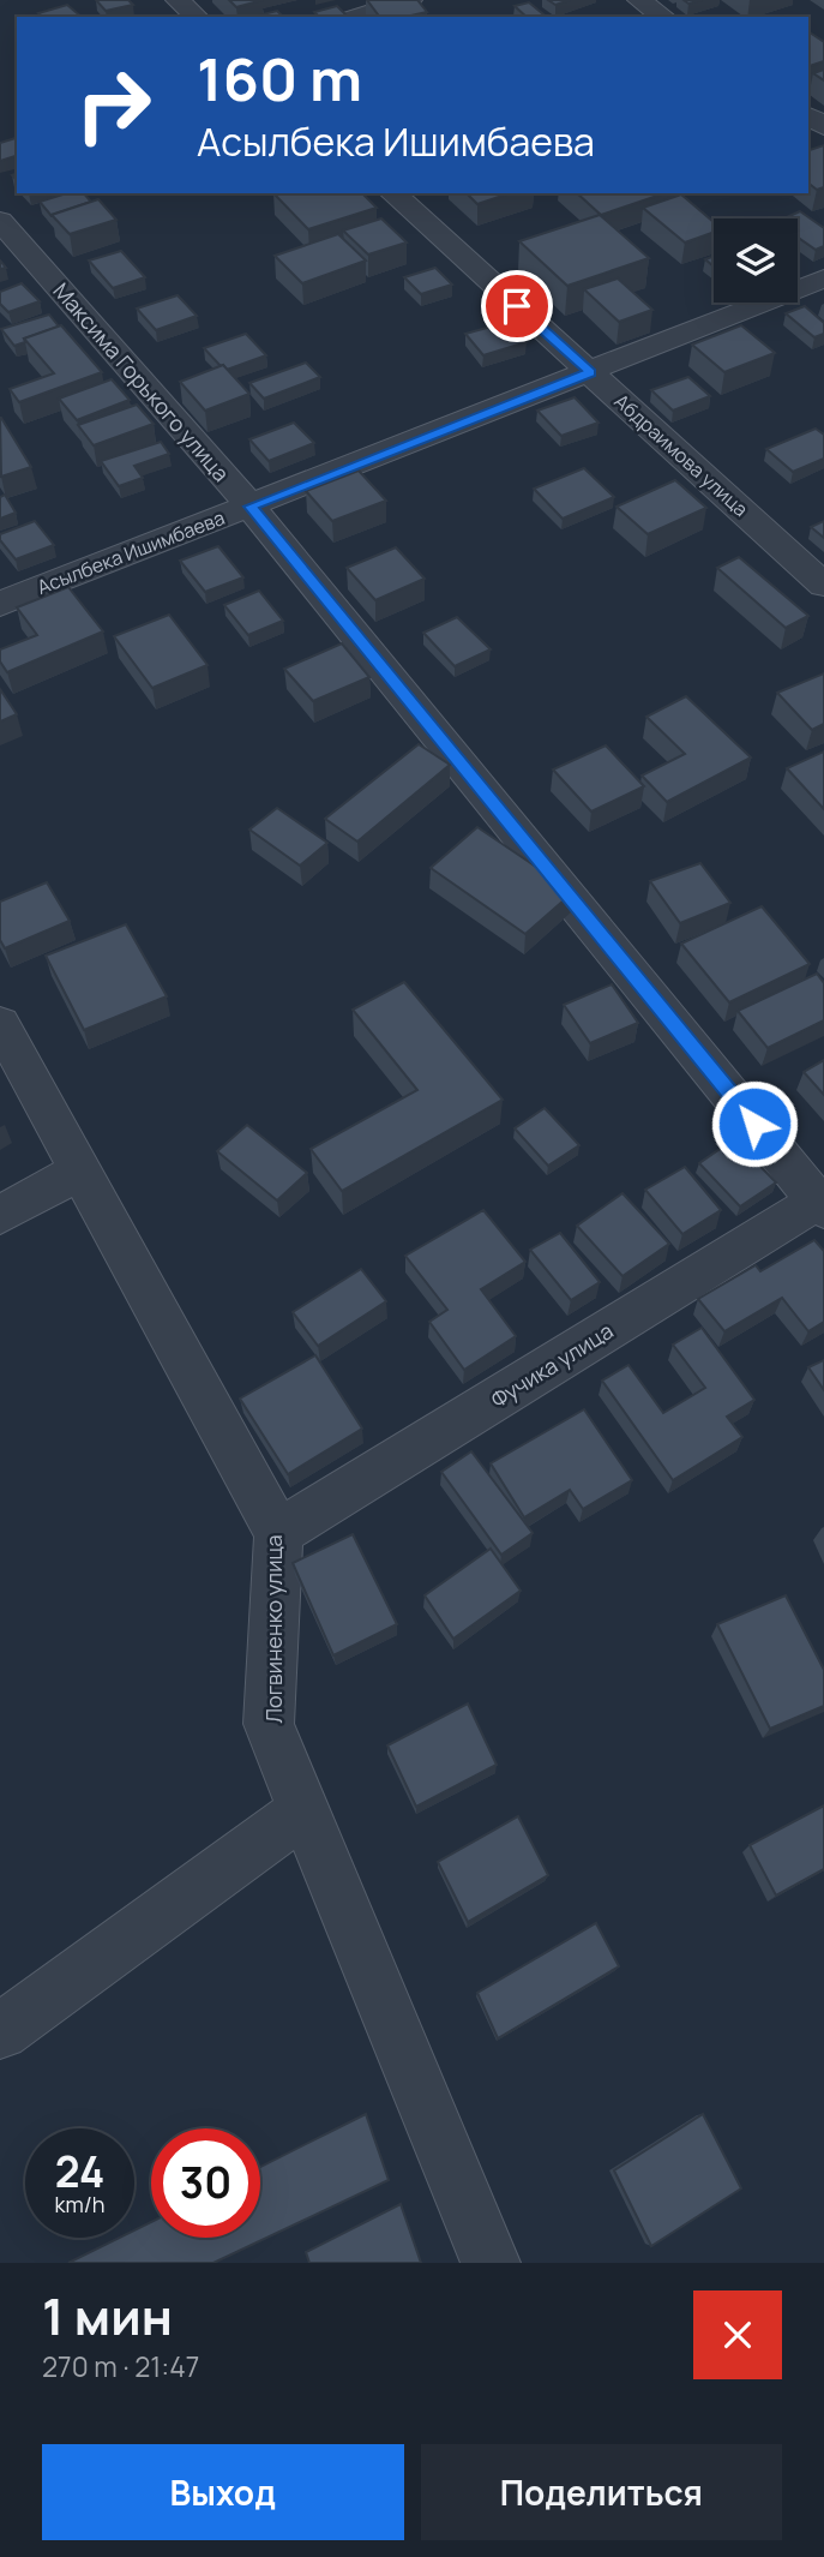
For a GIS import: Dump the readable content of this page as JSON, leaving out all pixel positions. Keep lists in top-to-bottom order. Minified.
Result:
{"streets":{"street":["Максима Горького улица","Абдраимова улица","Асылбека Ишимбаева","Фучика улица","Логвиненко улица"]},"crossings":[["Максима Горького улица","Асылбека Ишимбаева"],["Максима Горького улица","Фучика улица"],["Абдраимова улица","Асылбека Ишимбаева"],["Фучика улица","Логвиненко улица"]],"page":{"turn":["160 m","Асылбека Ишимбаева"],"speed":"24 km/h","limit":"30","heading":["1 мин","270 m · 21:47"],"buttons":["Выход","Поделиться"]}}
